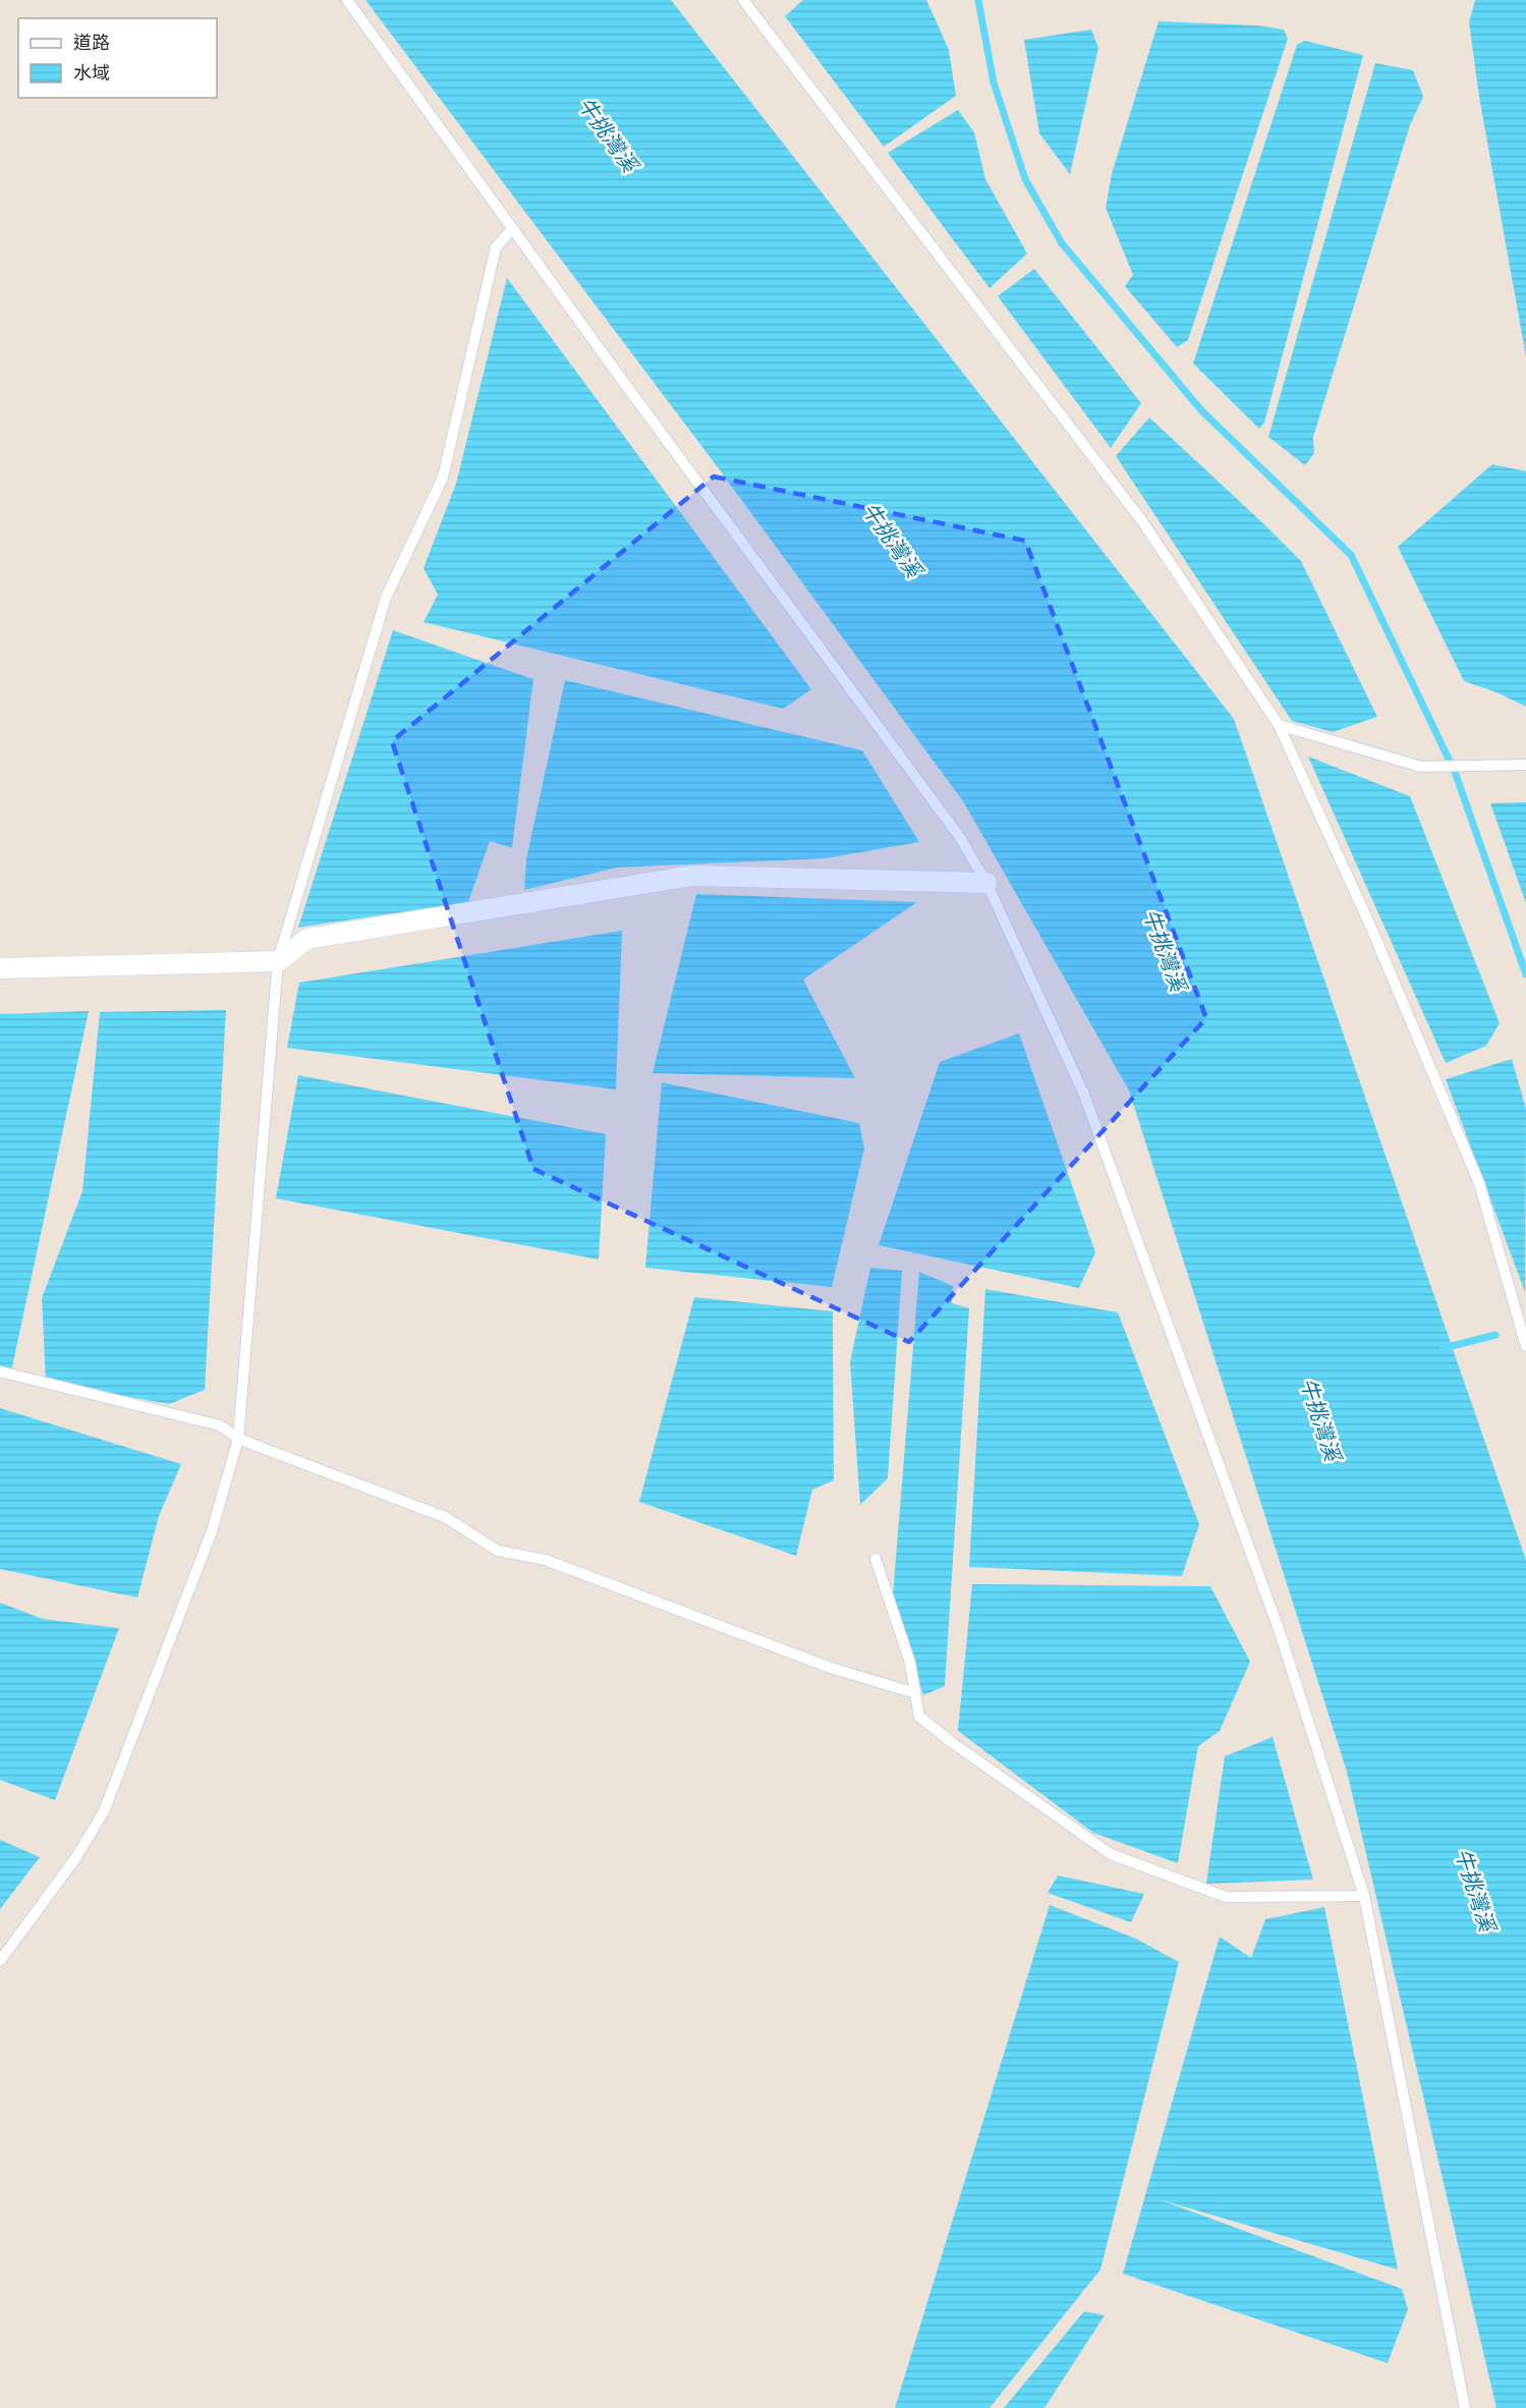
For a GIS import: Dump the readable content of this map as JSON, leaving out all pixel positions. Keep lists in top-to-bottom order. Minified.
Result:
{"water":["牛挑灣溪"],"legend":["道路","水域"]}
